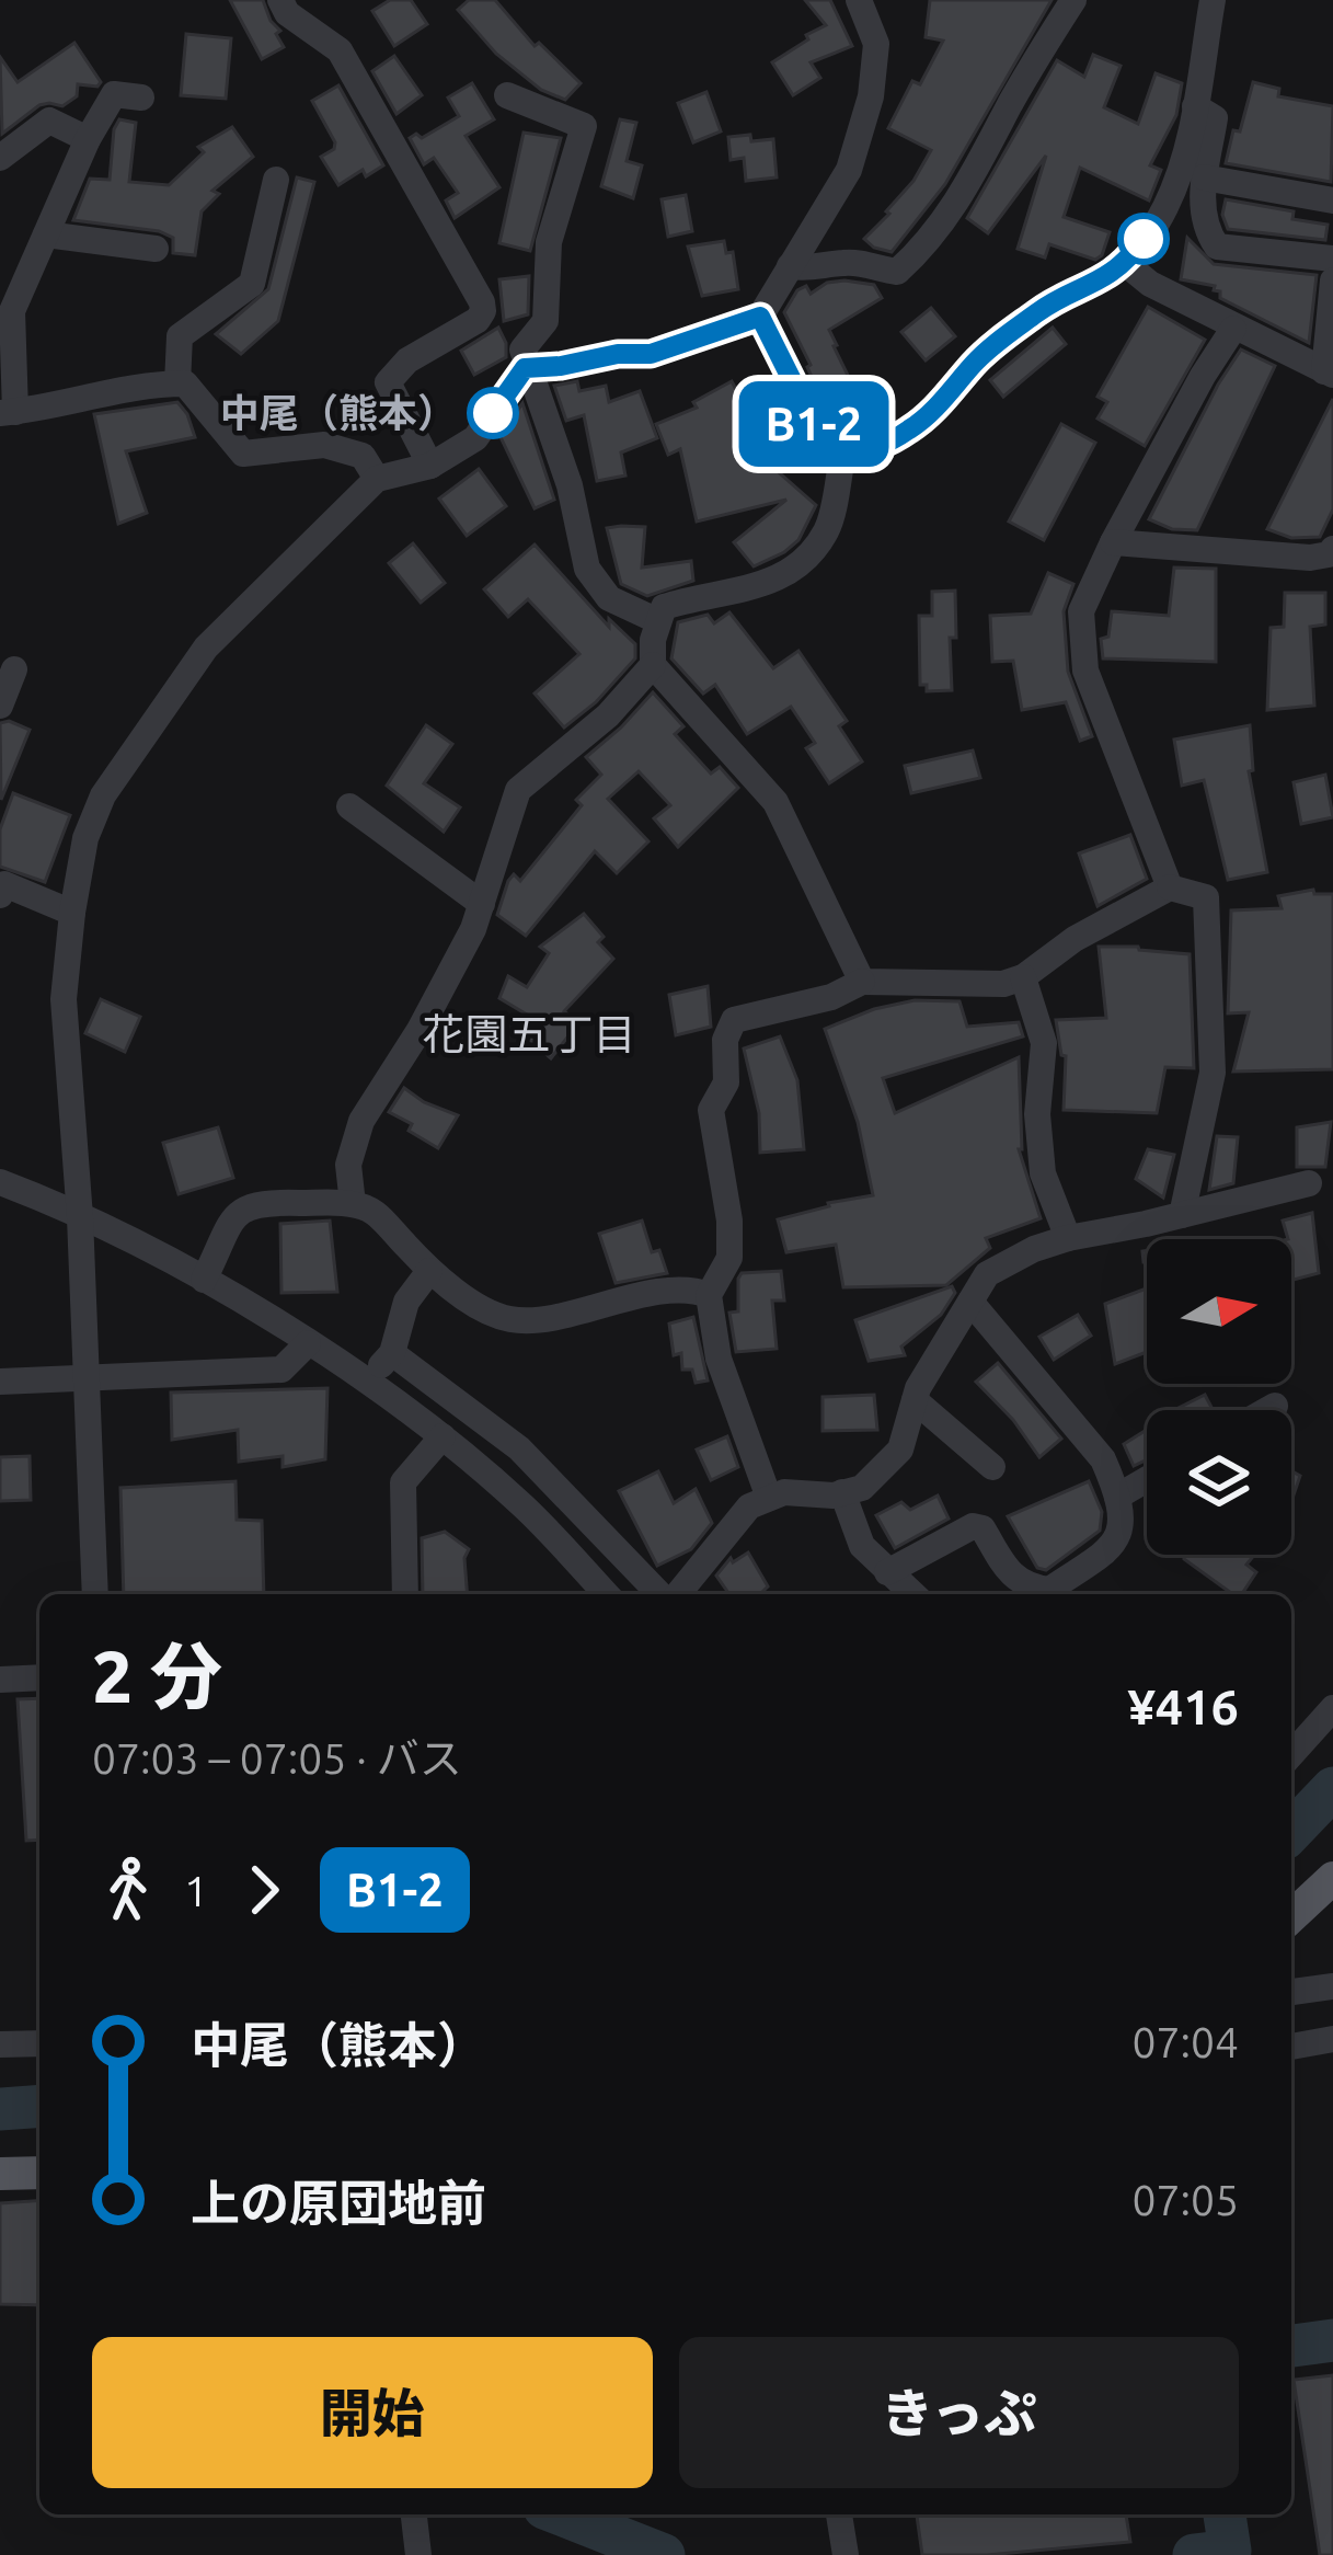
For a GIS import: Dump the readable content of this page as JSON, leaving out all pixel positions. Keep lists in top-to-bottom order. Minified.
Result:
{"districts":["花園五丁目"],"places":["中尾（熊本）"],"lines":["bus line B1-2"],"north":"right","page":{"on_map":"B1-2","heading":["2 分","07:03 – 07:05 · バス","¥416"],"legs":["1","B1-2"],"list":[{"name":"中尾（熊本）","value":"07:04"},{"name":"上の原団地前","value":"07:05"}],"buttons":["開始","きっぷ"]}}
